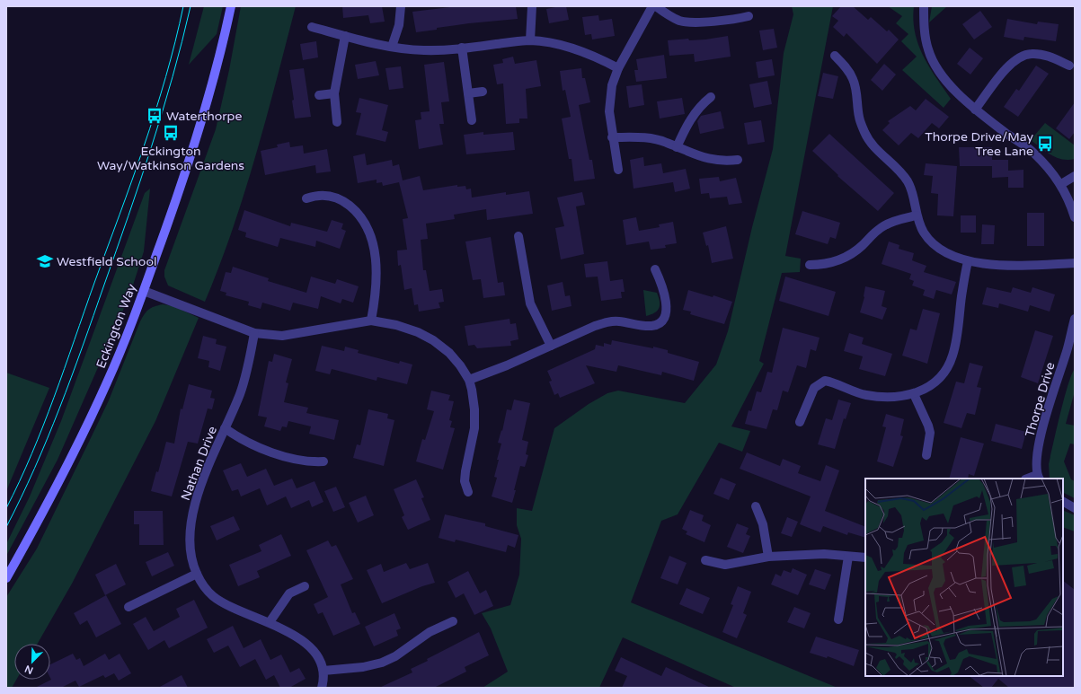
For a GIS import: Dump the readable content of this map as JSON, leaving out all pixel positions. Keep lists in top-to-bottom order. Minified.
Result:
{"streets":{"main road":["Eckington Way"],"street":["Thorpe Drive","Nathan Drive"]},"places":{"bus stop":["Waterthorpe","Eckington Way/Watkinson Gardens","Thorpe Drive/May Tree Lane"],"school or university":["Westfield School"]},"north":"bottom left"}
